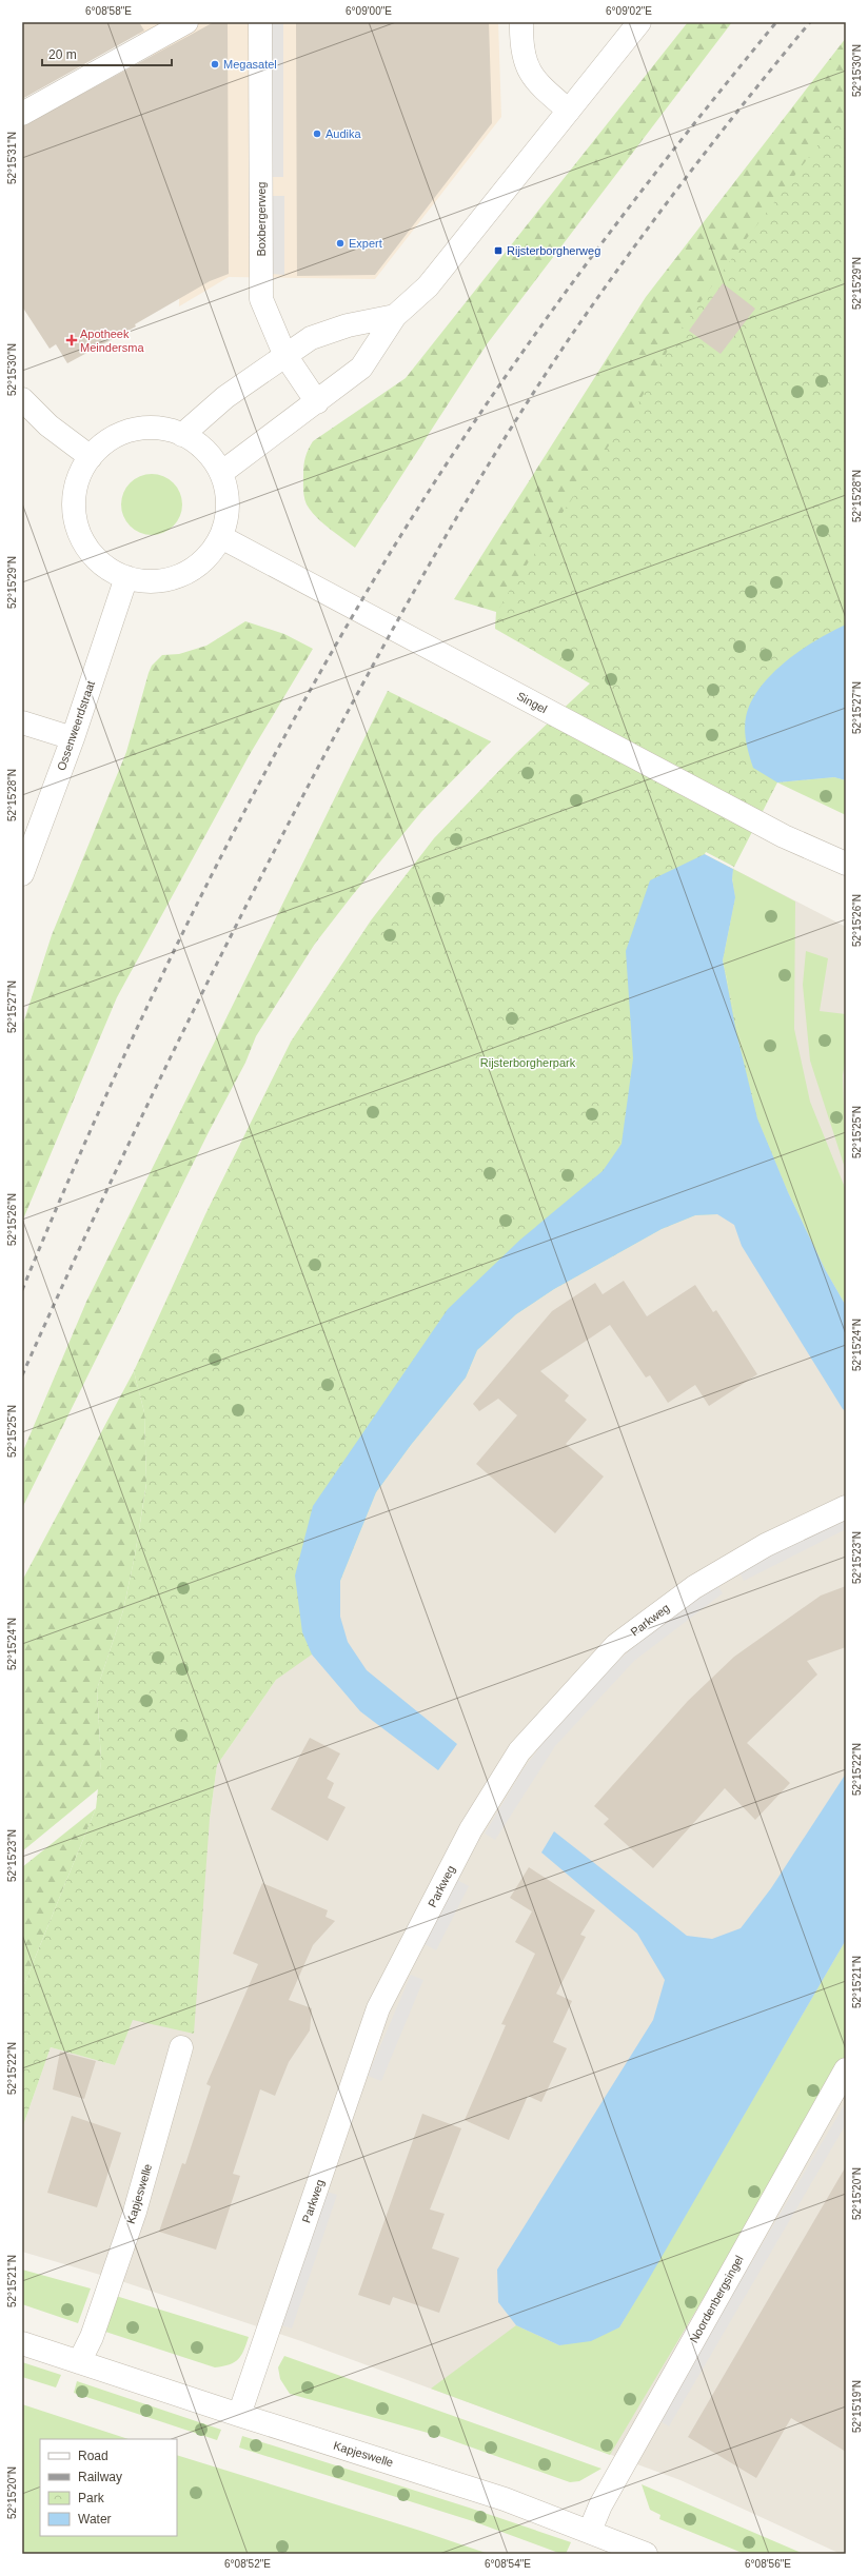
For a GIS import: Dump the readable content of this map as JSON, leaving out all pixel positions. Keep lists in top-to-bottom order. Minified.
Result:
{"streets":{"street":["Boxbergerweg","Singel","Ossenweerdstraat","Parkweg","Kapjeswelle","Noordenbergsingel"]},"crossings":[["Parkweg","Kapjeswelle"],["Kapjeswelle","Noordenbergsingel"]],"parks":["Rijsterborgherpark"],"places":{"other":["Megasatel","Audika","Expert"],"transit":["Rijsterborgherweg"],"health":["Apotheek Meindersma"]},"legend":["Road","Railway","Park","Water"],"scale_bar":"20 m","coordinates":["6°08'58\"E","6°09'00\"E","6°09'02\"E","52°15'30\"N","52°15'31\"N","52°15'29\"N","52°15'28\"N","52°15'27\"N","52°15'26\"N","52°15'25\"N","52°15'24\"N","52°15'23\"N","52°15'22\"N","52°15'21\"N","52°15'20\"N","52°15'19\"N","6°08'52\"E","6°08'54\"E","6°08'56\"E"]}
